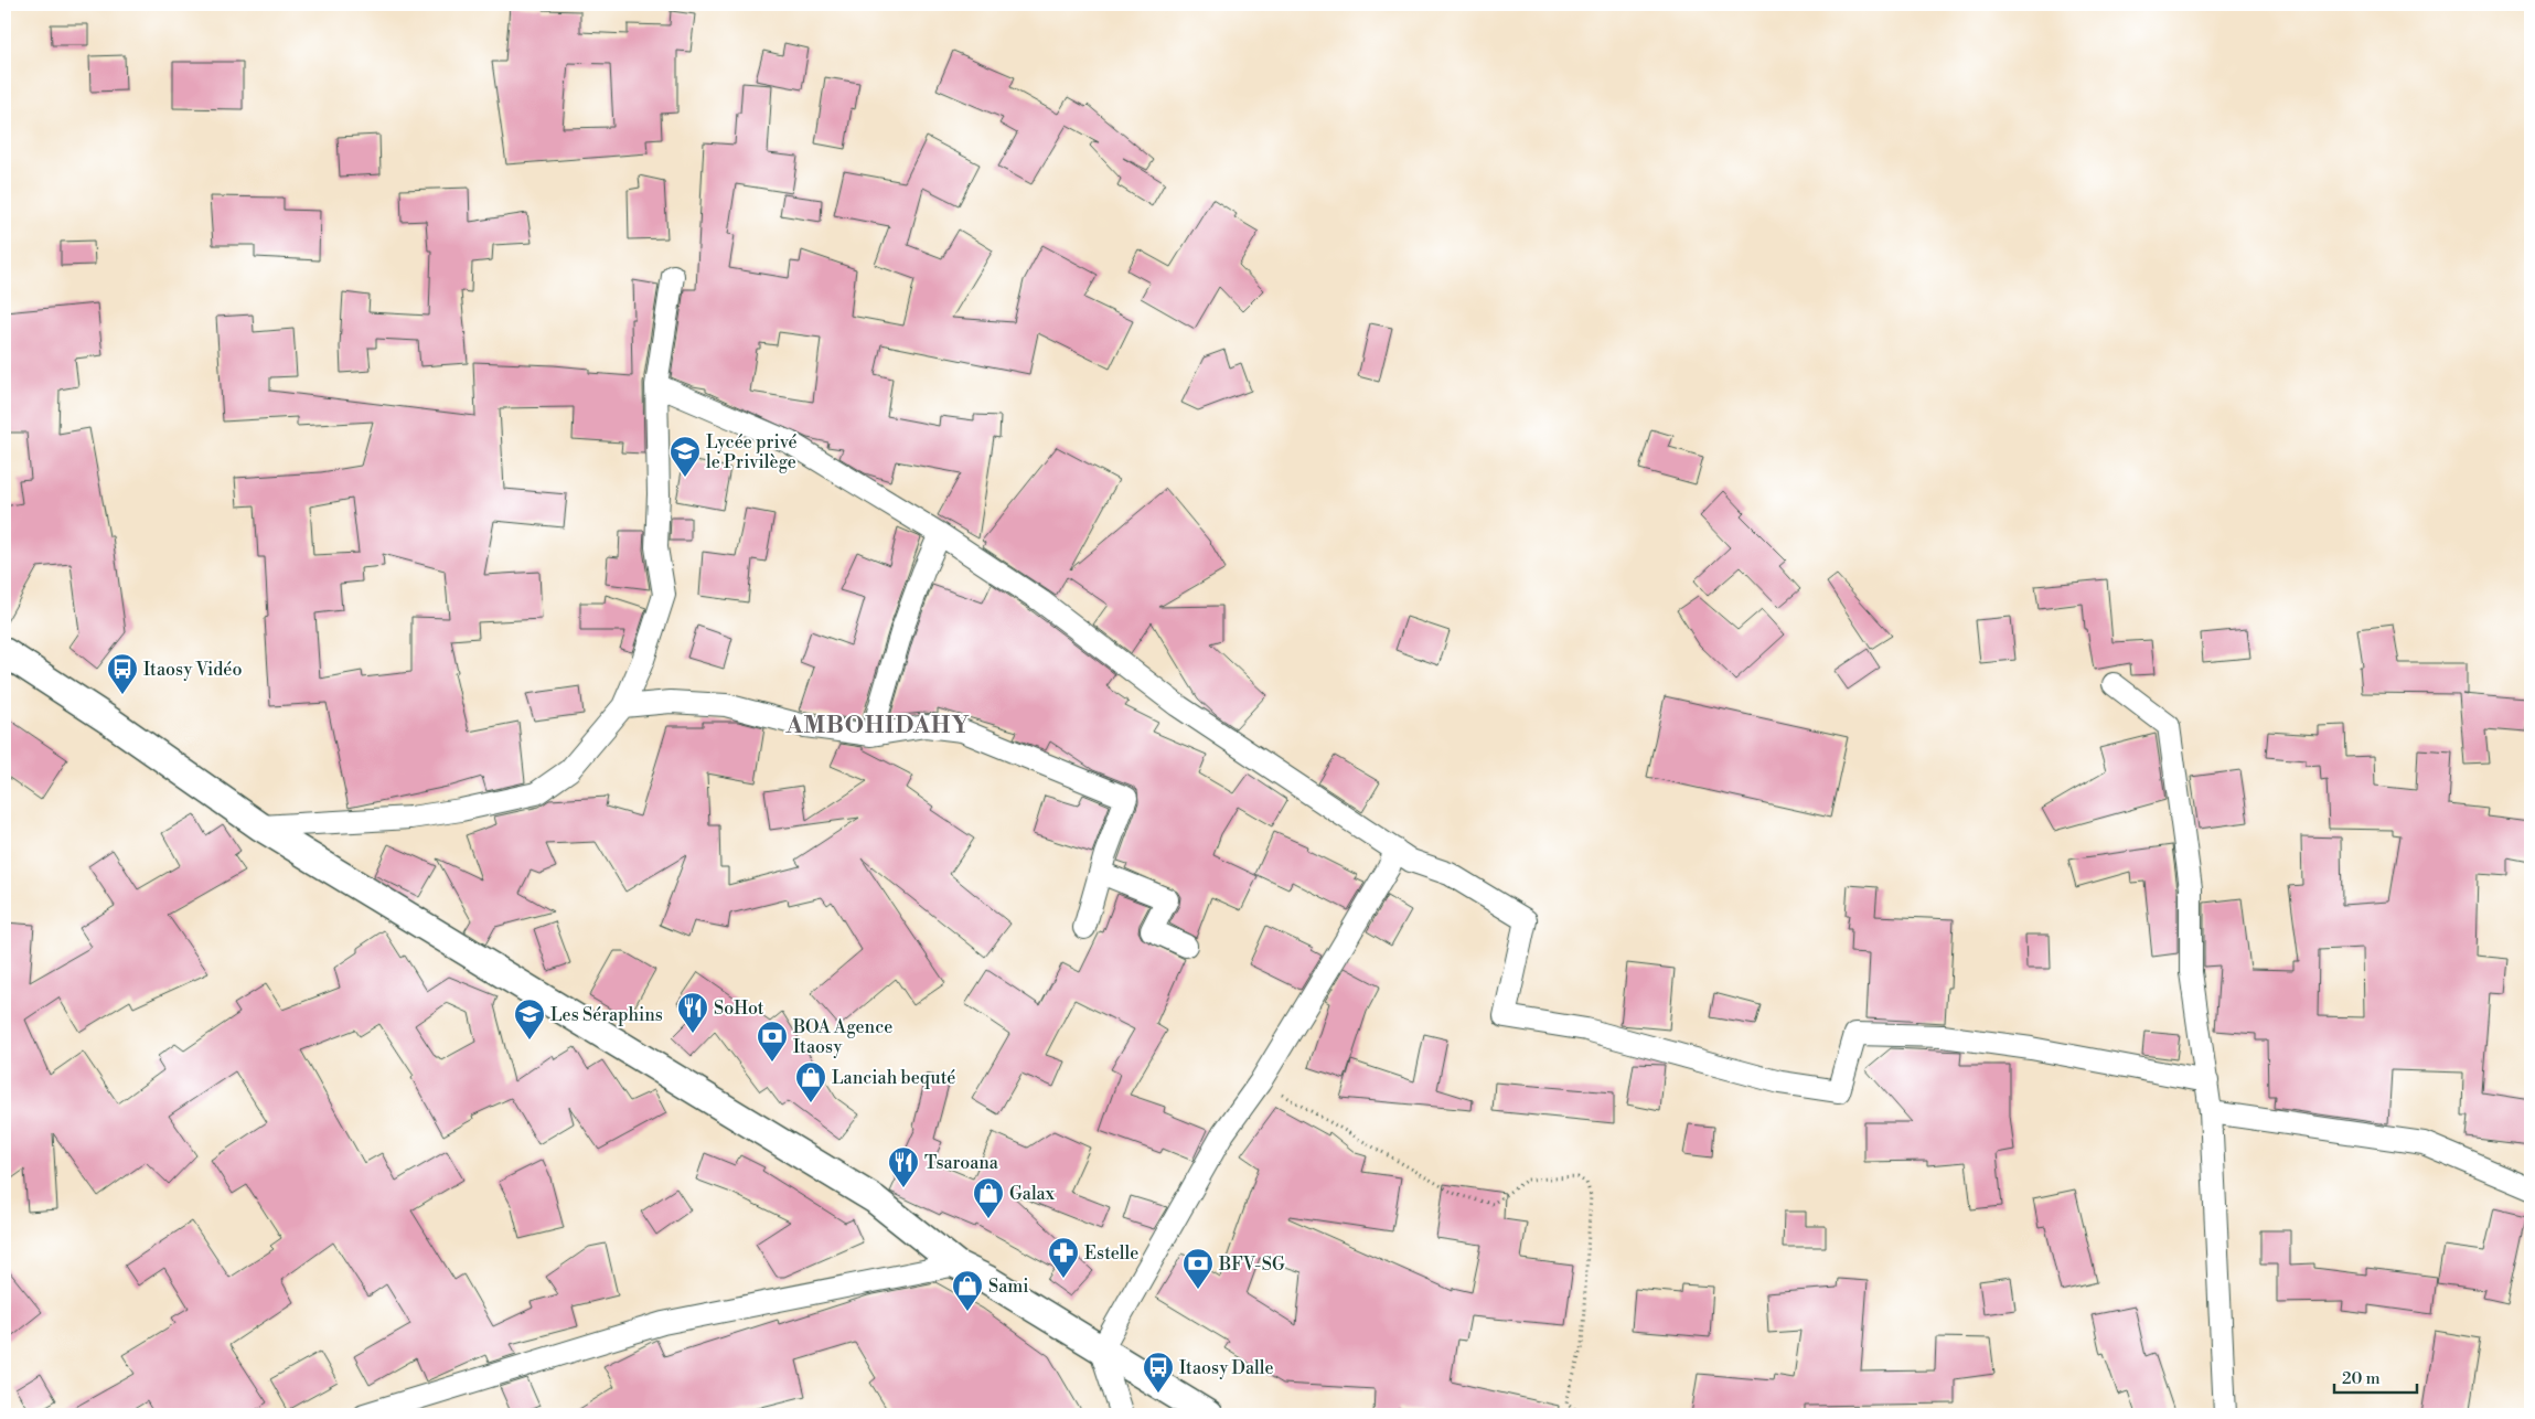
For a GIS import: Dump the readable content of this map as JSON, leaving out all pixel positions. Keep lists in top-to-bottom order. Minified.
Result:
{"districts":["AMBOHIDAHY"],"places":{"school or university":["Lycée privé le Privilège","Les Séraphins"],"bus stop":["Itaosy Vidéo","Itaosy Dalle"],"restaurant":["SoHot","Tsaroana"],"bank":["BOA Agence Itaosy","BFV-SG"],"shop":["Lanciah bequté","Galax","Sami"],"pharmacy":["Estelle"]},"scale_bar":"20 m"}
